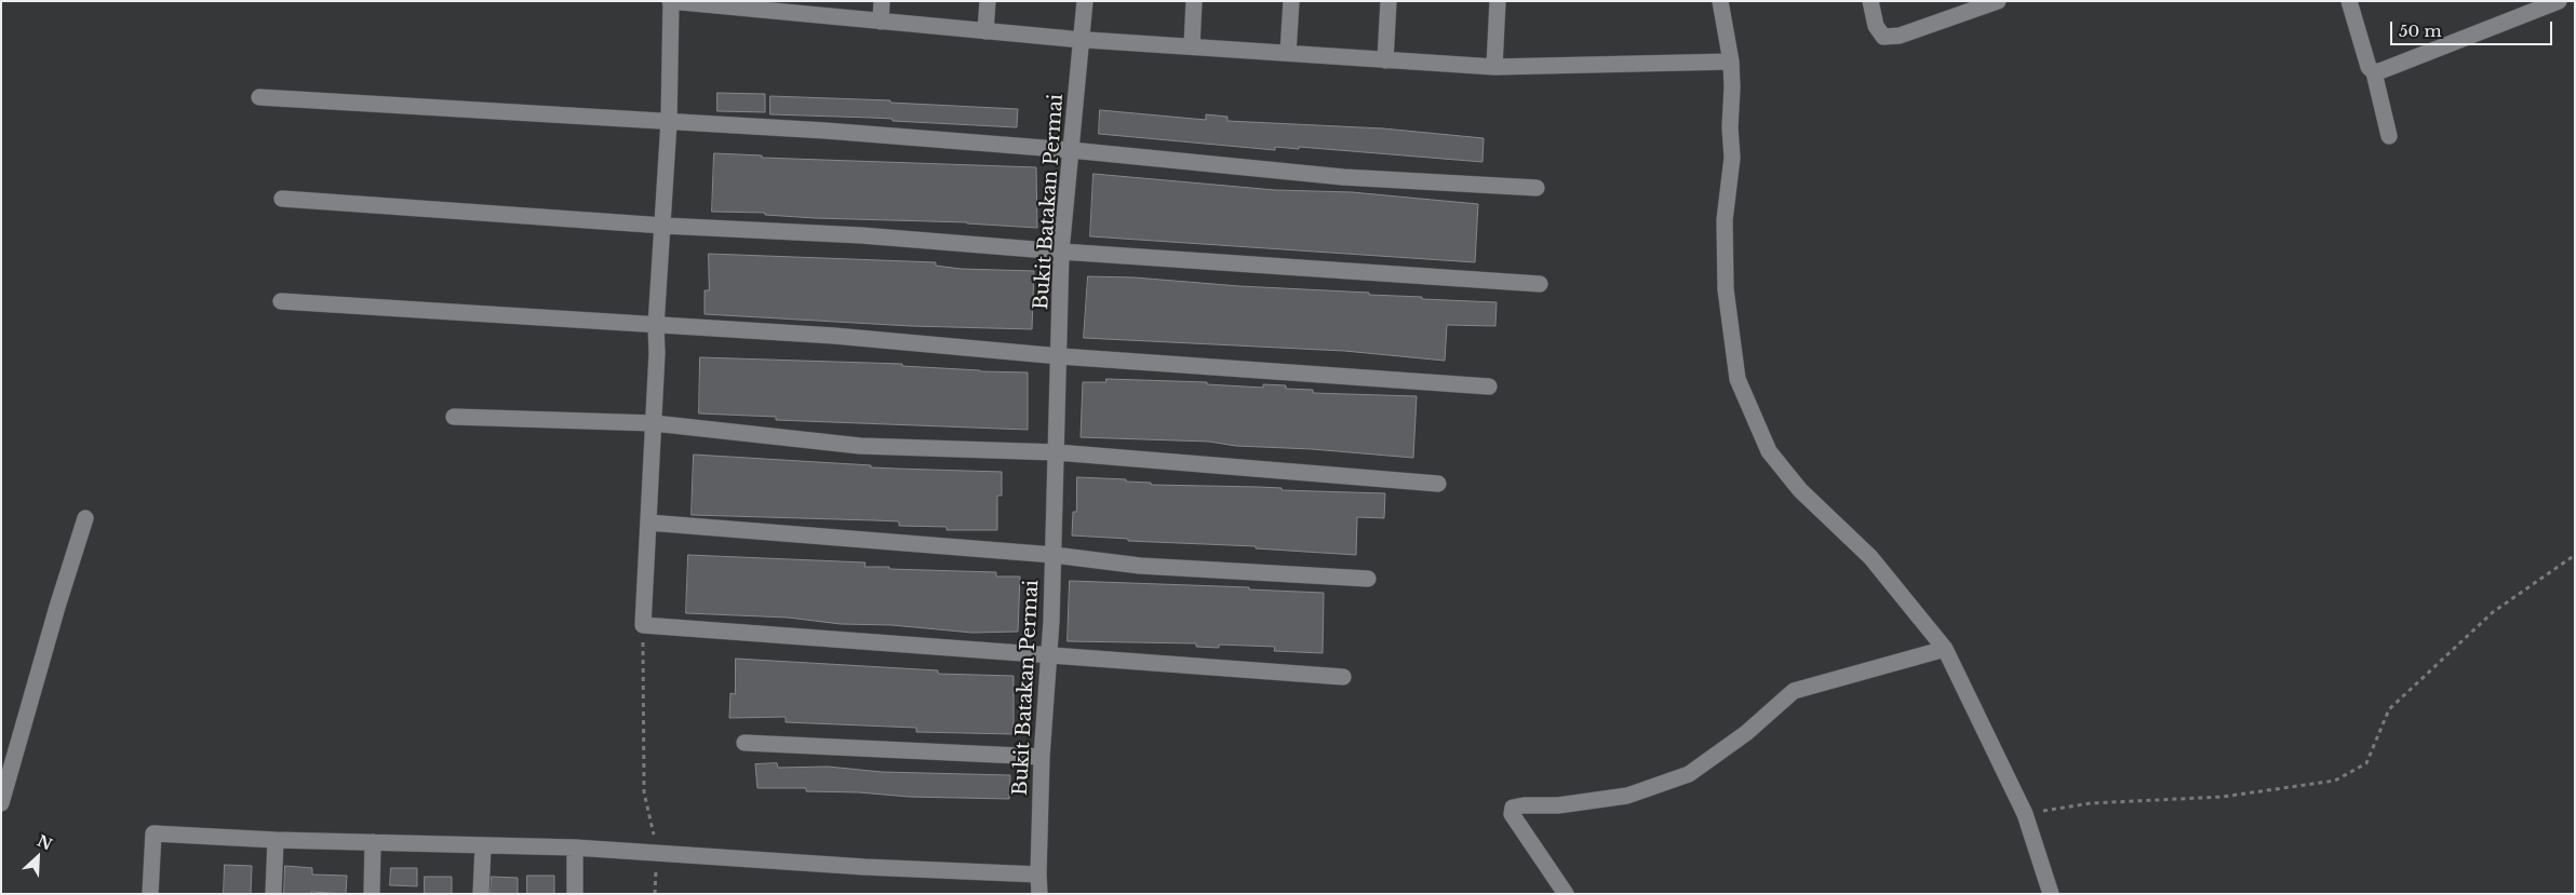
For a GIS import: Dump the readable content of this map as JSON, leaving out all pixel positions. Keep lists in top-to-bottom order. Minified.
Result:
{"streets":{"street":["Bukit Batakan Permai"]},"scale_bar":"50 m","north":"top right"}
